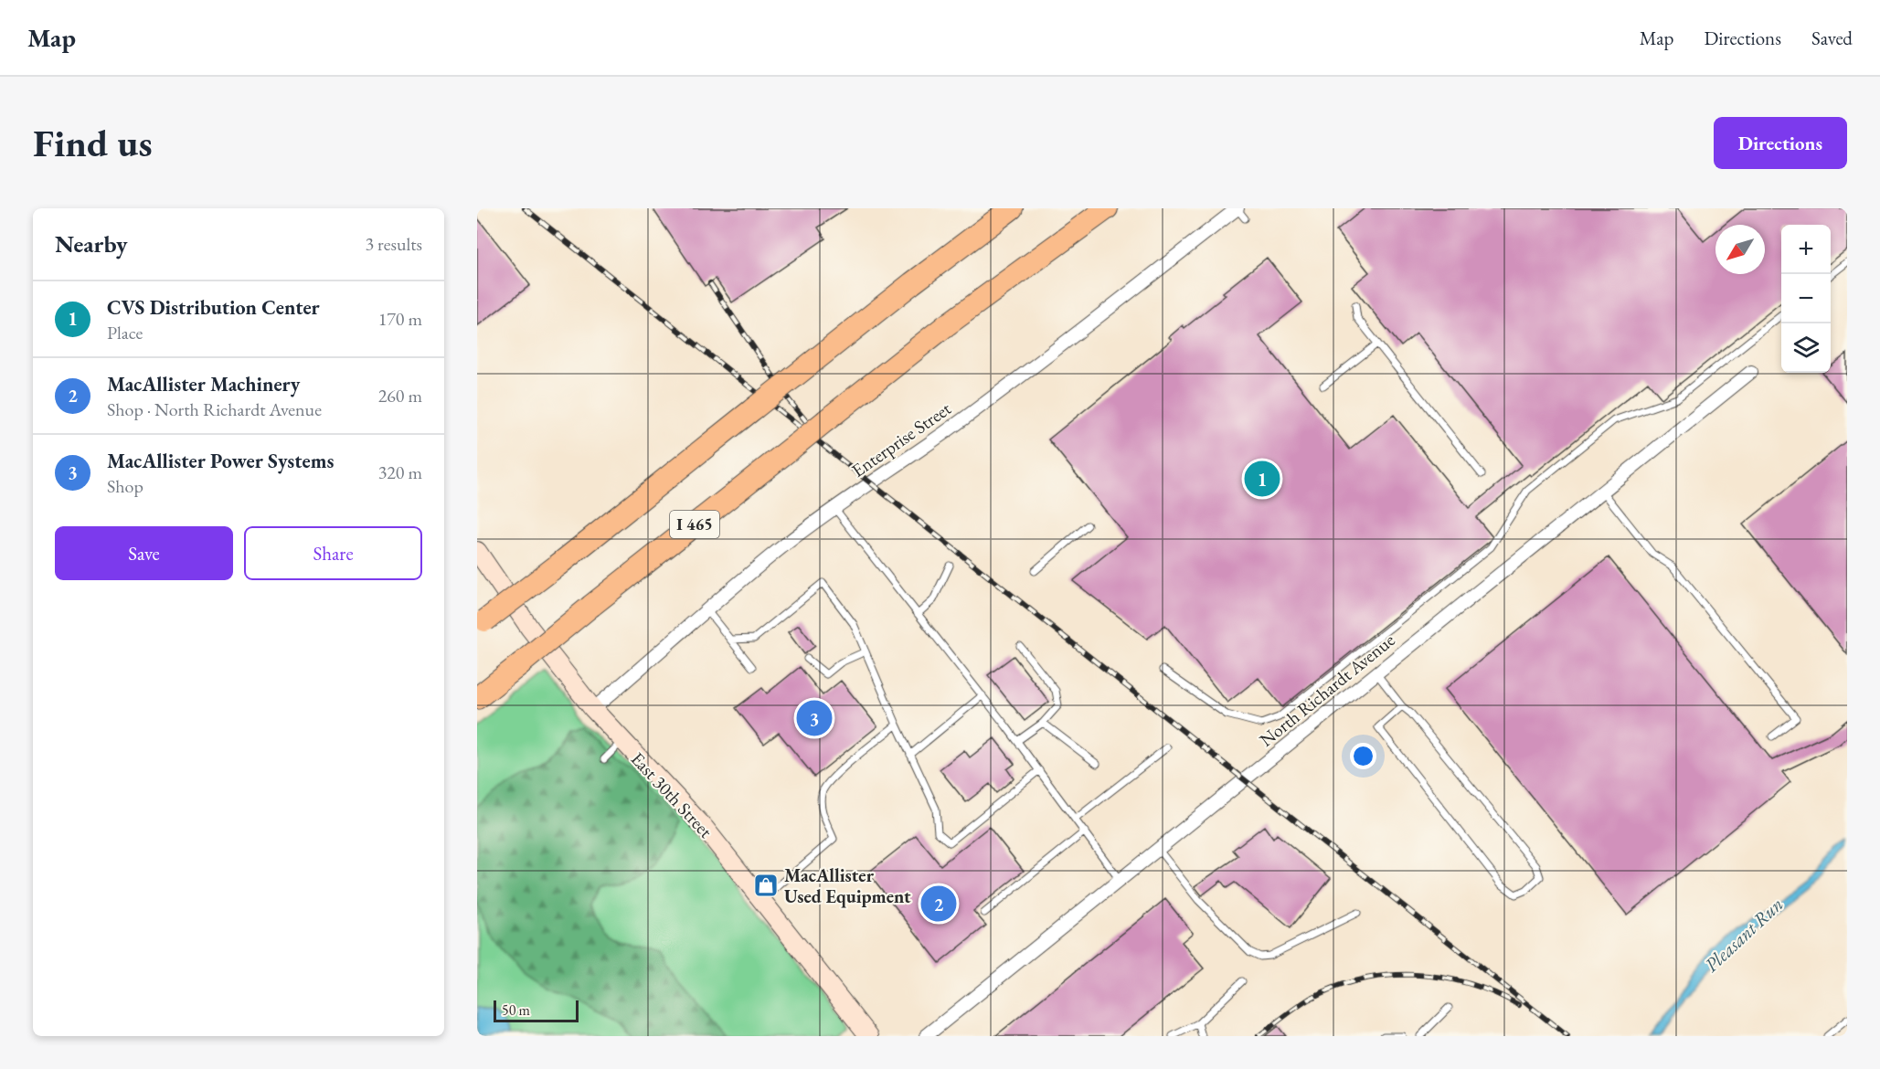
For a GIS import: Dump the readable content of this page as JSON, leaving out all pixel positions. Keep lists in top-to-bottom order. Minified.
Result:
{"streets":{"highway":["I 465"],"main road":["East 30th Street"],"street":["Enterprise Street","North Richardt Avenue"]},"crossings":[["Enterprise Street","East 30th Street"]],"water":["Pleasant Run"],"places":{"shop":["MacAllister Used Equipment"]},"scale_bar":"50 m","north":"bottom left","page":{"header":"Map","nav":["Map","Directions","Saved"],"buttons":["Directions",["Save","Share"]],"title":"Find us","heading":["Nearby","3 results"],"map_buttons":["+","−"],"list":[{"mark":"1","name":"CVS Distribution Center","note":"Place","value":"170 m"},{"mark":"2","name":"MacAllister Machinery","note":"Shop · North Richardt Avenue","value":"260 m"},{"mark":"3","name":"MacAllister Power Systems","note":"Shop","value":"320 m"}],"pins":["1","3","2"],"scale":"50 m"}}
